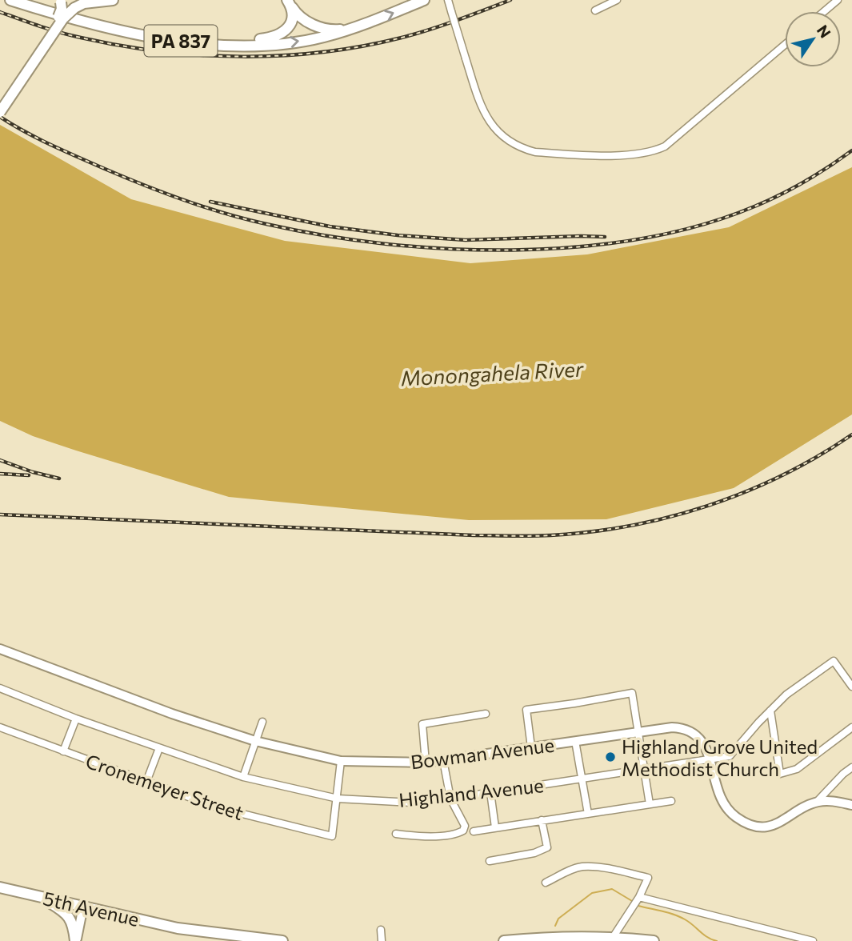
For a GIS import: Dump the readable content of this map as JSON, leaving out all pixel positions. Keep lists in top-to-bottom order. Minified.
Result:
{"streets":{"main road":["PA 837","Bowman Avenue","5th Avenue"],"street":["Cronemeyer Street","Highland Avenue"]},"crossings":[["Bowman Avenue","Highland Avenue"],["Cronemeyer Street","Highland Avenue"]],"water":["Monongahela River"],"places":["Highland Grove United Methodist Church"],"north":"top right"}
